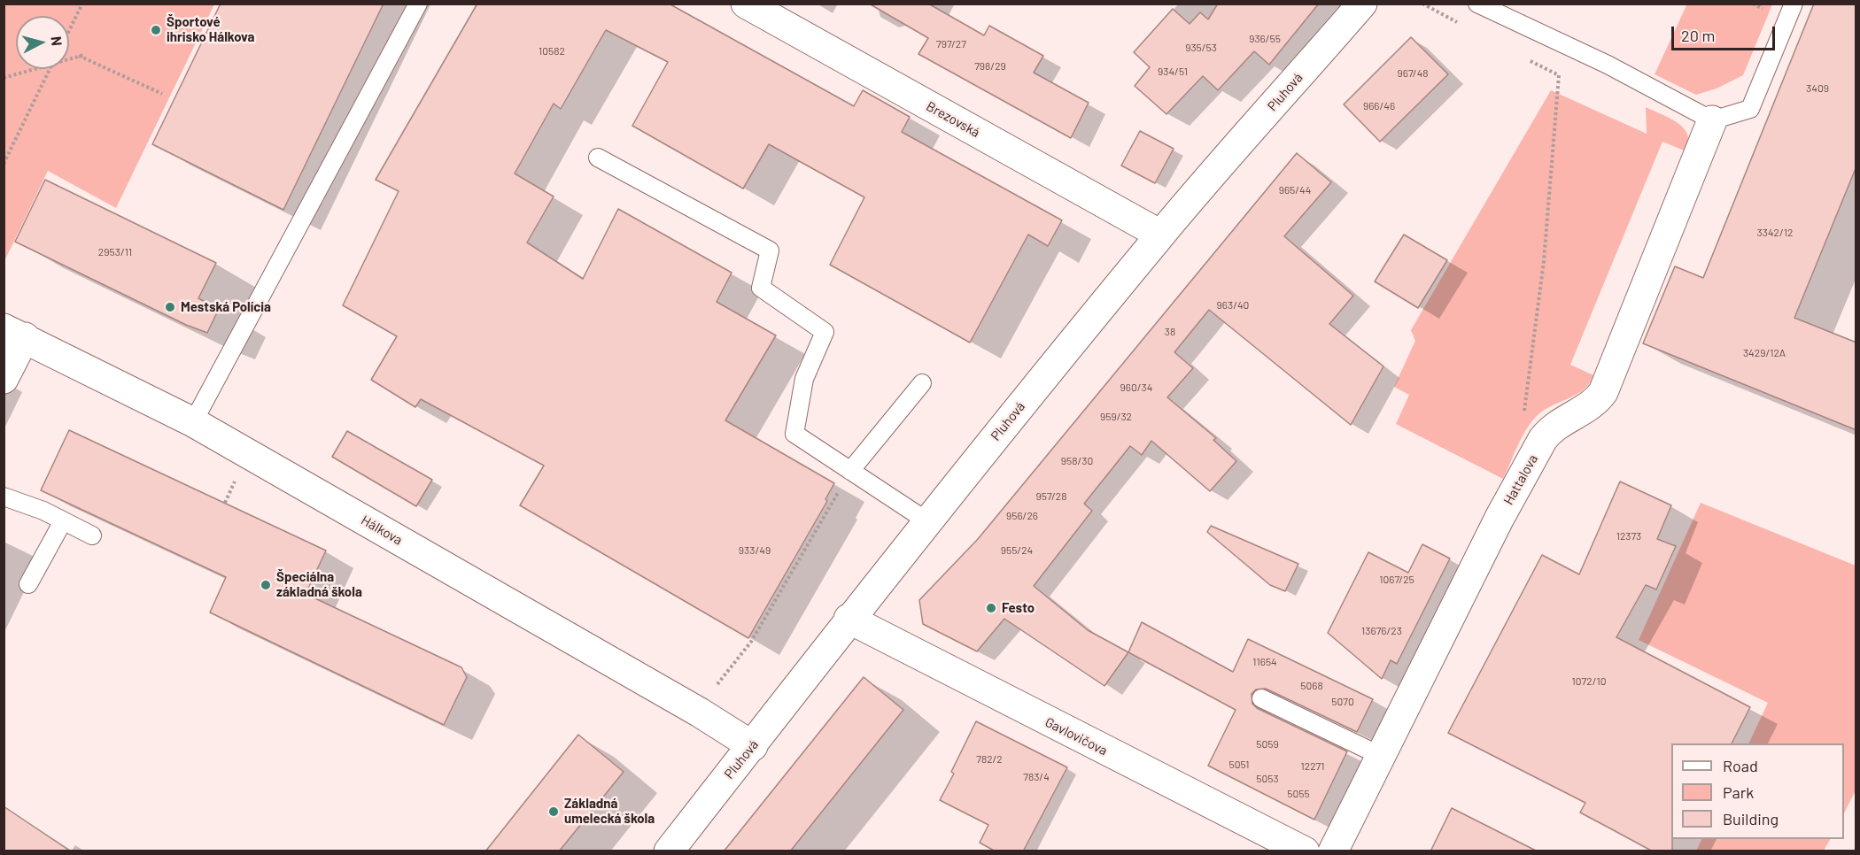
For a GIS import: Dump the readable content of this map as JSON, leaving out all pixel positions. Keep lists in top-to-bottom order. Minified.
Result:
{"streets":{"street":["Pluhová","Brezovská","Hattalova","Hálkova","Gavlovičova"]},"crossings":[["Pluhová","Brezovská"],["Pluhová","Hálkova"],["Pluhová","Gavlovičova"]],"places":["Športové ihrisko Hálkova","Mestská Polícia","Špeciálna základná škola","Festo","Základná umelecká škola"],"house_numbers":["936/55","797/27","935/53","10582","798/29","934/51","967/48","3409","966/46","965/44","3342/12","2953/11","963/40","38","3429/12A","960/34","959/32","958/30","957/28","956/26","12373","933/49","955/24","1067/25","13676/23","11654","1072/10","5068","5070","5059","782/2","5051","12271","783/4","5053","5055"],"legend":["Road","Park","Building"],"scale_bar":"20 m","north":"right"}
